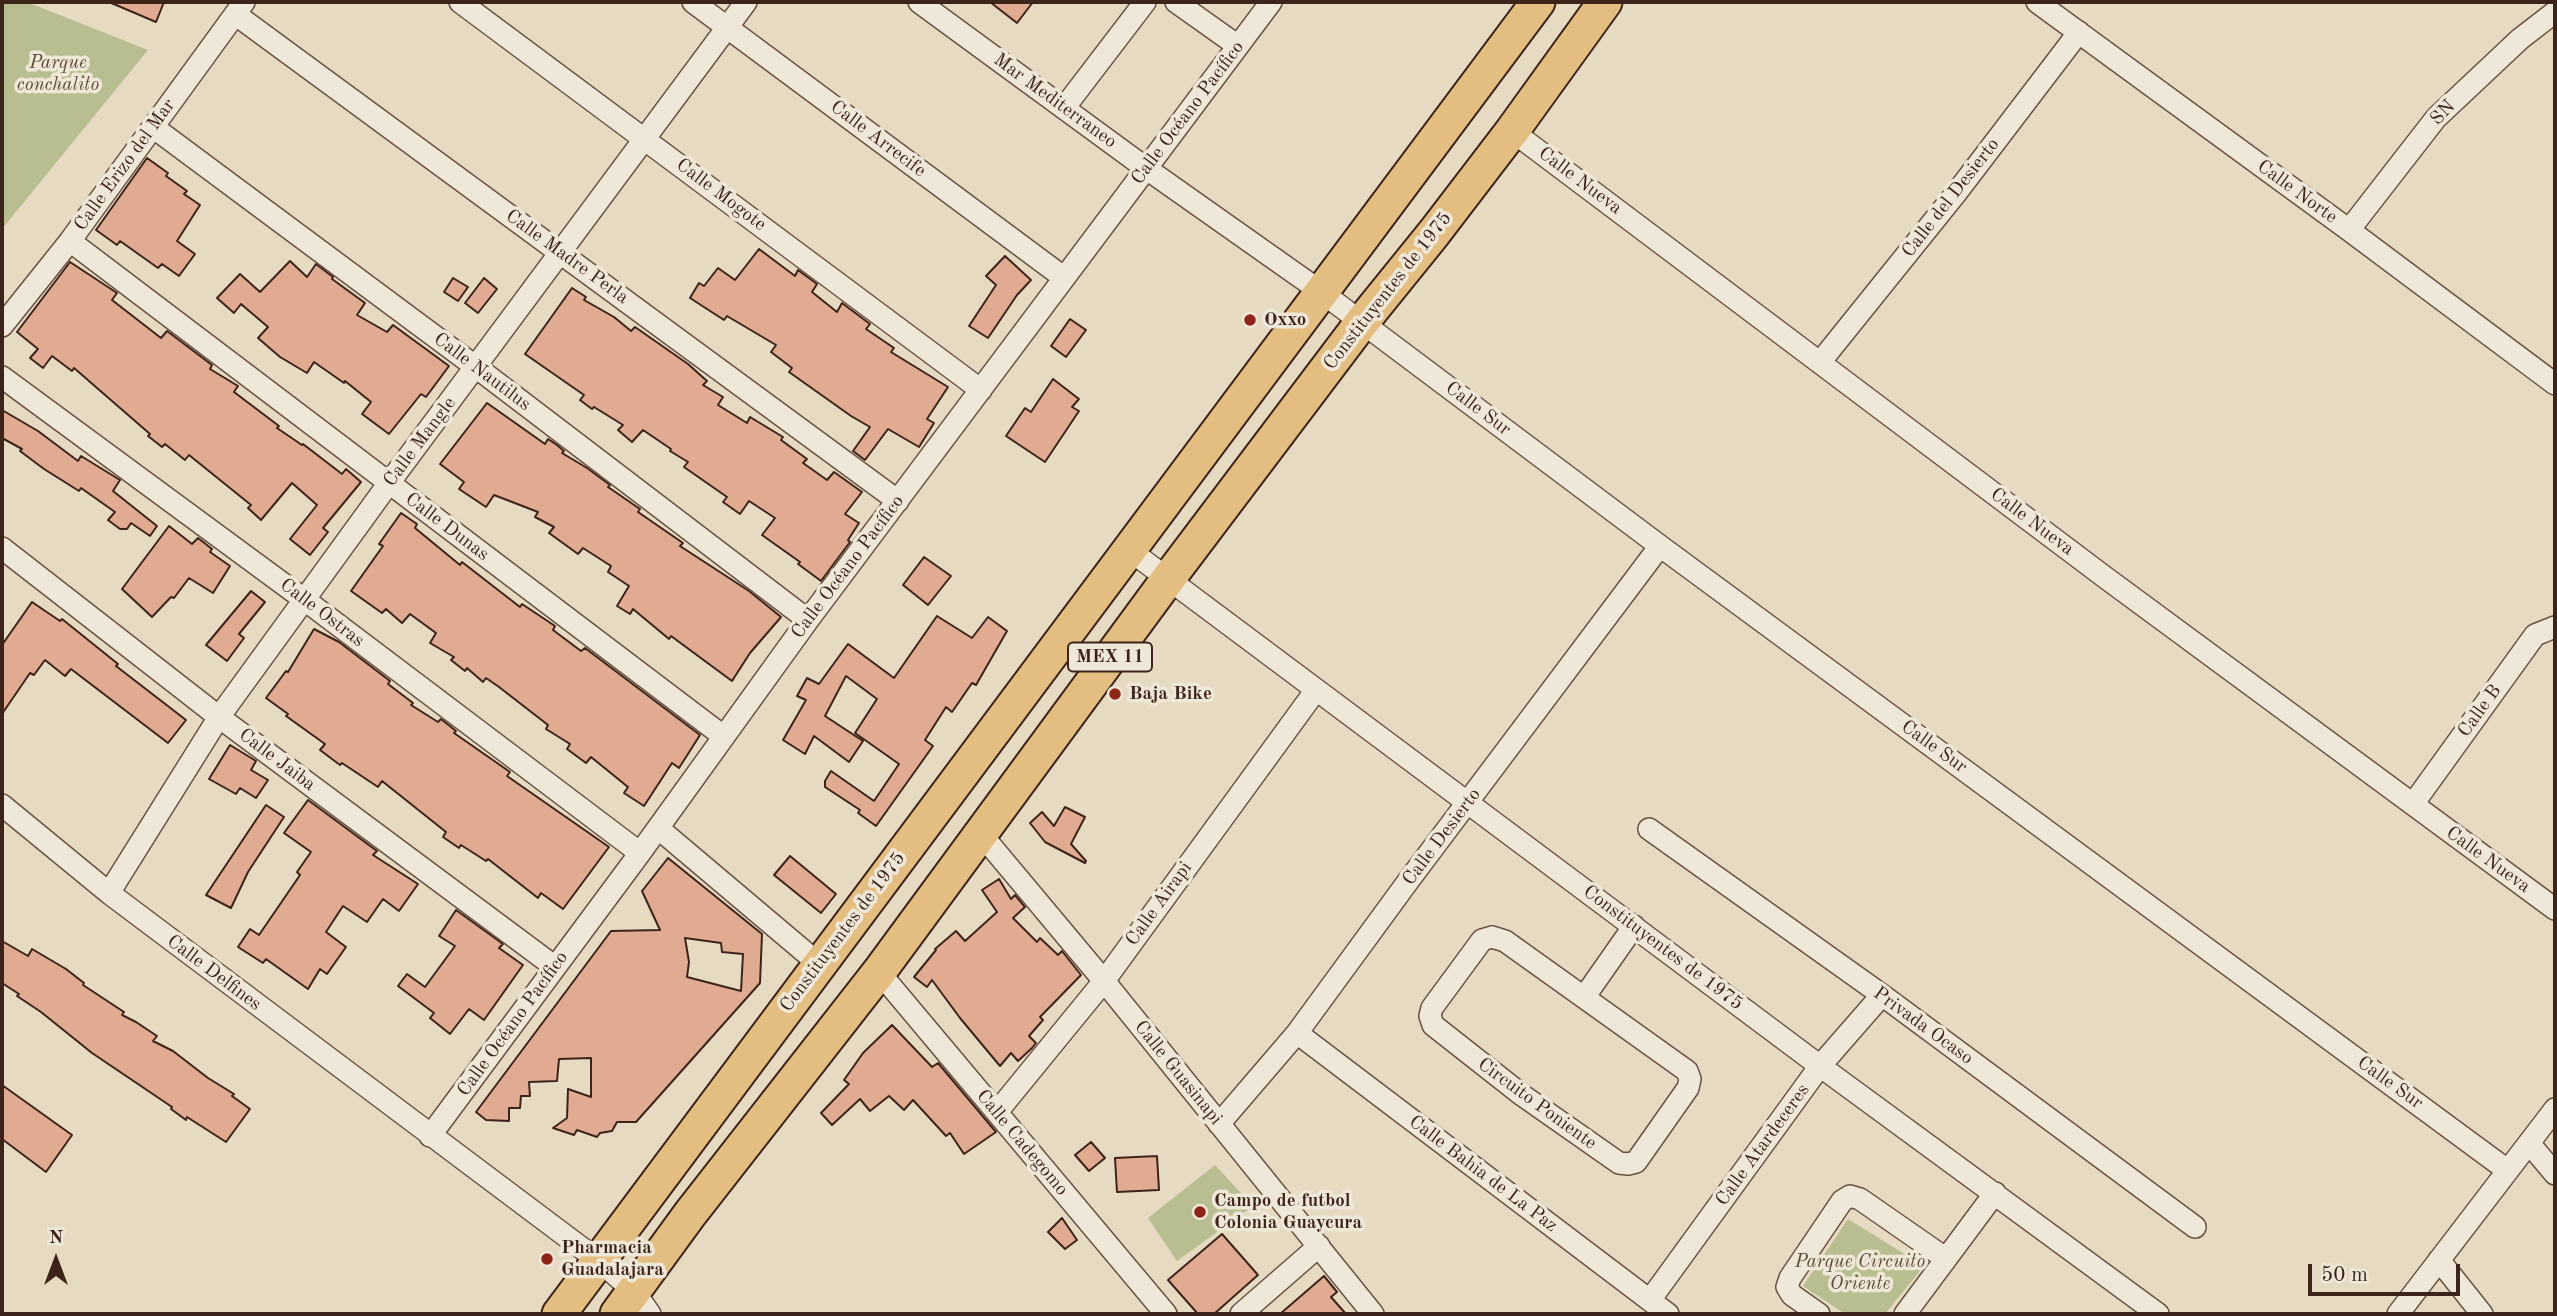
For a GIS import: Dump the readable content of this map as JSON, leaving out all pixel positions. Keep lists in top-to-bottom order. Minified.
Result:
{"streets":{"main road":["Constituyentes de 1975","MEX 11"],"street":["Mar Mediterraneo","Calle Océano Pacífico","SN","Calle Arrecife","Calle Erizo del Mar","Calle Nueva","Calle Norte","Calle Mogote","Calle del Desierto","Calle Madre Perla","Calle Nautilus","Calle Sur","Calle Mangle","Calle Dunas","Calle Ostras","Calle B","Calle Jaiba","Calle Desierto","Calle Airapi","Calle Delfines","Privada Ocaso","Calle Guasinapi","Circuito Poniente","Calle Cadegomo","Calle Atardeceres","Calle Bahia de La Paz"]},"crossings":[["Mar Mediterraneo","Calle Océano Pacífico"],["Mar Mediterraneo","Constituyentes de 1975"],["Mar Mediterraneo","Calle Sur"],["Calle Océano Pacífico","Calle Arrecife"],["Calle Océano Pacífico","Calle Mogote"],["Calle Océano Pacífico","Calle Madre Perla"],["Calle Océano Pacífico","Calle Nautilus"],["Calle Océano Pacífico","Calle Dunas"],["Calle Océano Pacífico","Calle Ostras"],["Calle Océano Pacífico","Calle Jaiba"],["Calle Océano Pacífico","Calle Delfines"],["SN","Calle Norte"],["Calle Arrecife","Calle Mangle"],["Calle Erizo del Mar","Calle Madre Perla"],["Calle Erizo del Mar","Calle Nautilus"],["Calle Erizo del Mar","Calle Dunas"],["Calle Nueva","Calle del Desierto"],["Calle Nueva","Constituyentes de 1975"],["Calle Nueva","Calle B"],["Calle Norte","Calle del Desierto"],["Calle Mogote","Calle Mangle"],["Calle Madre Perla","Calle Mangle"],["Constituyentes de 1975","Calle Sur"],["Constituyentes de 1975","Calle Desierto"],["Constituyentes de 1975","Calle Airapi"],["Constituyentes de 1975","Calle Delfines"],["Constituyentes de 1975","Calle Guasinapi"],["Constituyentes de 1975","Calle Cadegomo"],["Constituyentes de 1975","Calle Atardeceres"],["Calle Nautilus","Calle Mangle"],["Calle Sur","Calle Desierto"],["Calle Mangle","Calle Dunas"],["Calle Mangle","Calle Ostras"],["Calle Mangle","Calle Jaiba"],["Calle Mangle","Calle Delfines"],["Calle Desierto","Calle Guasinapi"],["Calle Desierto","Calle Bahia de La Paz"],["Calle Airapi","Calle Guasinapi"],["Calle Airapi","Calle Cadegomo"],["Privada Ocaso","Calle Atardeceres"],["Calle Atardeceres","Calle Bahia de La Paz"]],"parks":["Parque conchalito","Parque Circuito Oriente"],"places":["Oxxo","Baja Bike","Campo de futbol Colonia Guaycura","Pharmacia Guadalajara"],"scale_bar":"50 m","north":"top"}
